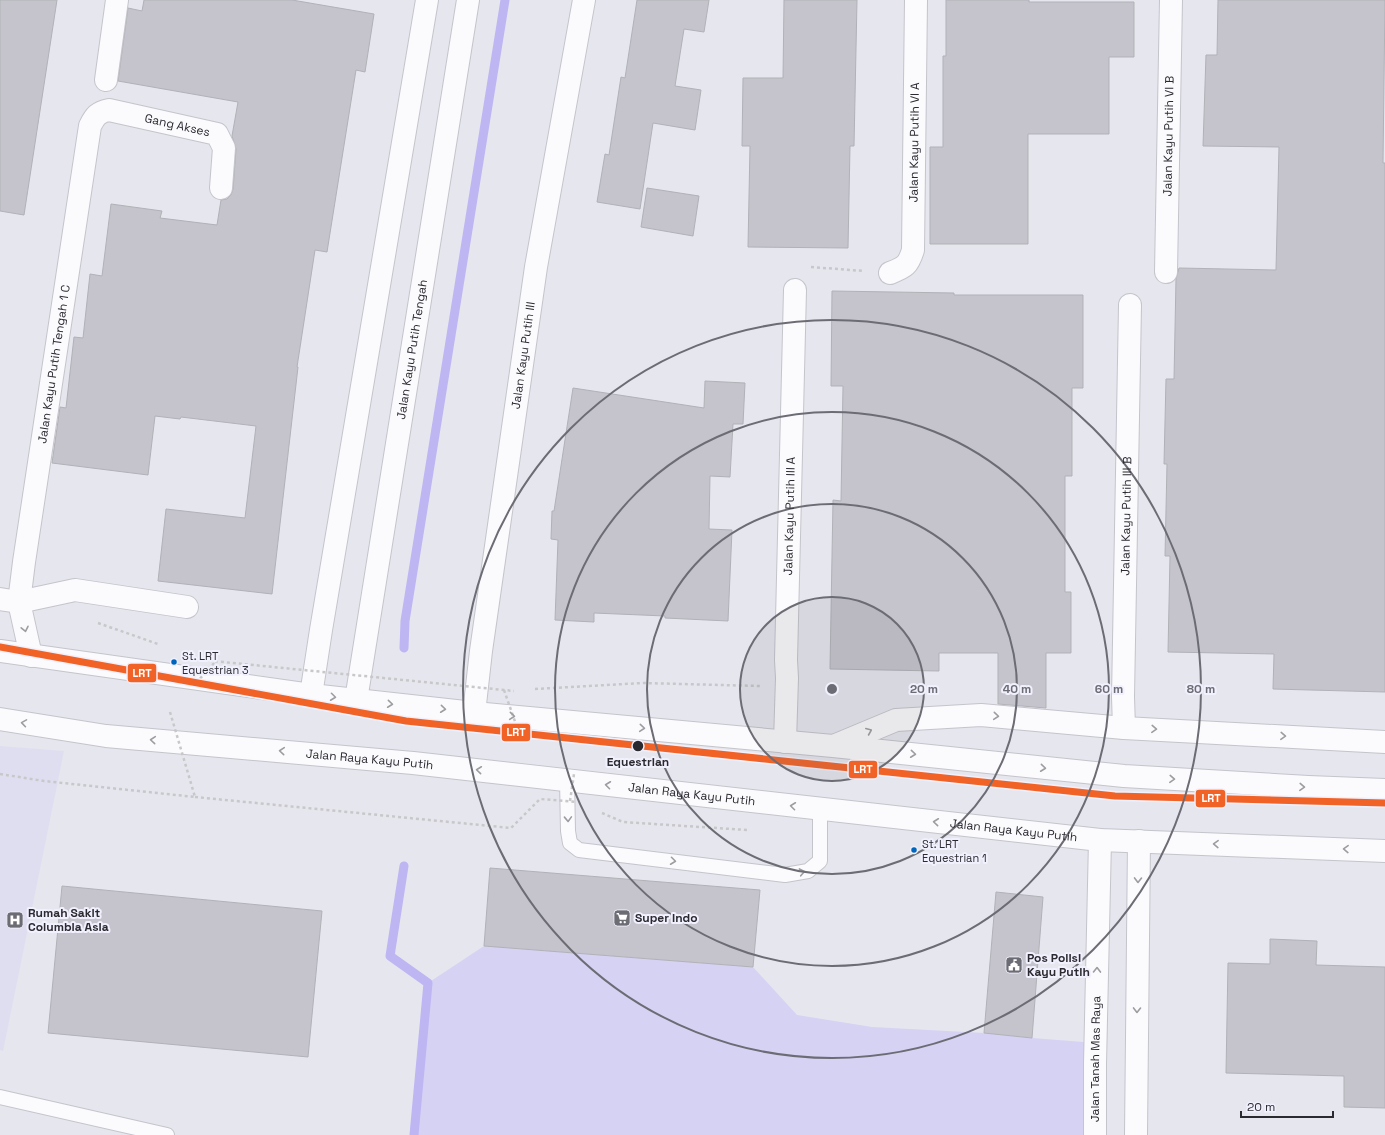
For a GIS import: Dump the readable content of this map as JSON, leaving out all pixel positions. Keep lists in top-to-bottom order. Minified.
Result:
{"streets":{"street":["Gang Akses","Jalan Kayu Putih VI B","Jalan Kayu Putih VI A","Jalan Kayu Putih Tengah","Jalan Kayu Putih III","Jalan Kayu Putih Tengah 1 C","Jalan Kayu Putih III A","Jalan Kayu Putih III B","Jalan Raya Kayu Putih","Jalan Tanah Mas Raya"]},"crossings":[["Gang Akses","Jalan Kayu Putih Tengah 1 C"],["Jalan Raya Kayu Putih","Jalan Tanah Mas Raya"]],"places":{"other":["St. LRT Equestrian 3","Equestrian","St. LRT Equestrian 1"],"supermarket":["Super Indo"],"hospital":["Rumah Sakit Columbia Asia"],"public building":["Pos Polisi Kayu Putih"]},"lines":["rail line LRT"],"scale_bar":"20 m","rings":["20 m","40 m","60 m","80 m"]}
